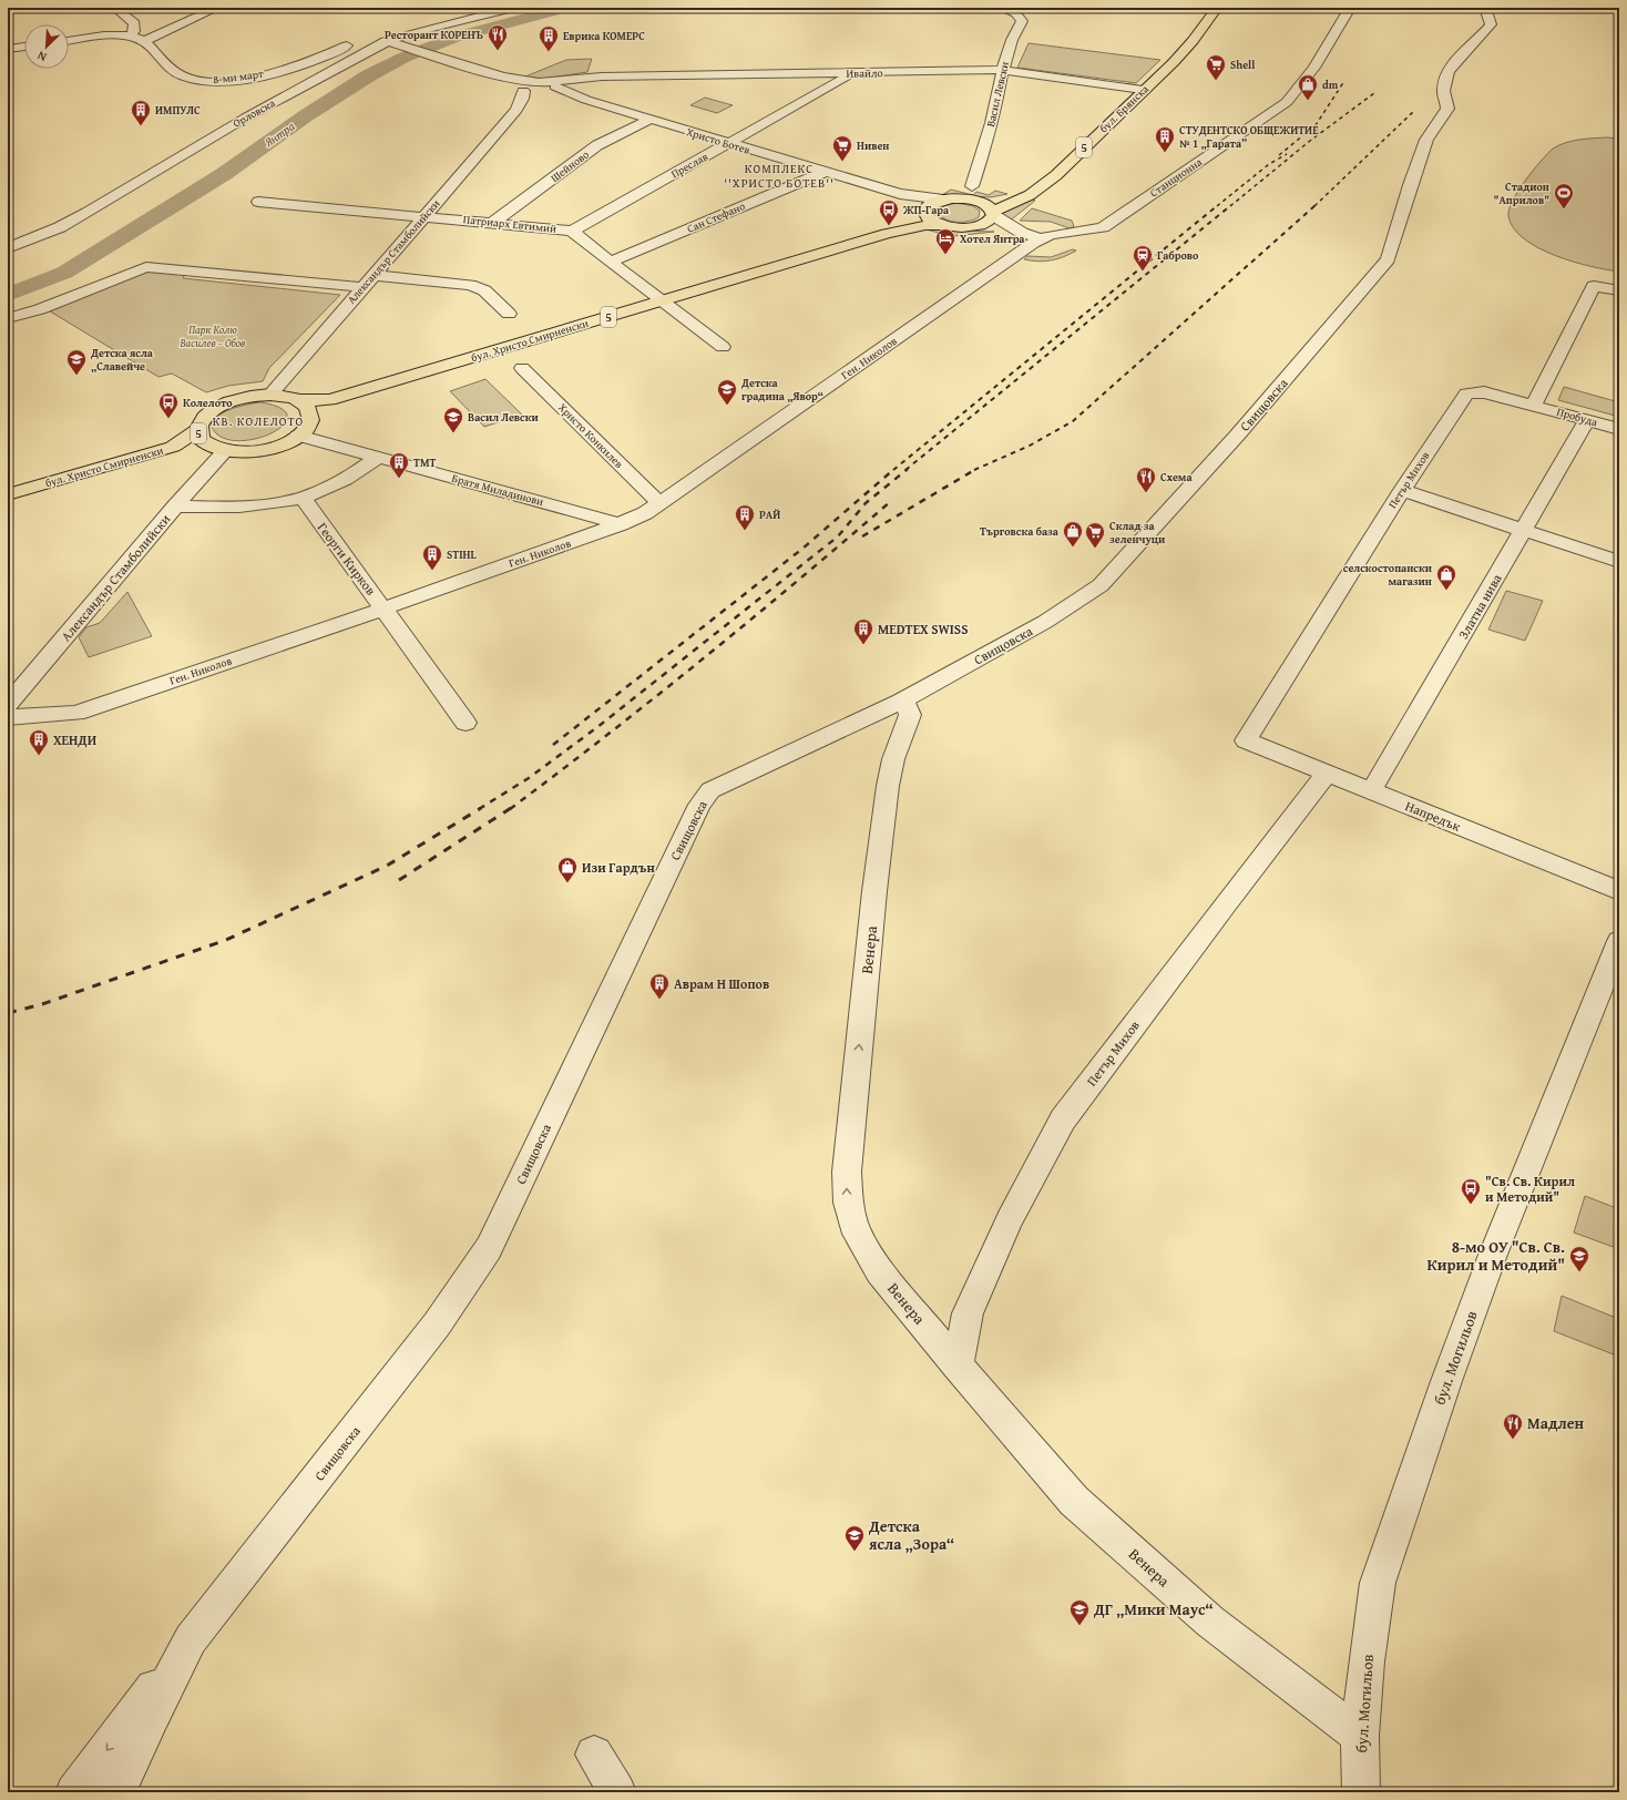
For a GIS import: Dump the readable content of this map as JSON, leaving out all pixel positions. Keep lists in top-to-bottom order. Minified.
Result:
{"streets":{"main road":["бул. Брянска","5","бул. Христо Смирненски"],"street":["Ивайло","8-ми март","Васил Левски","Орловска","Христо Ботев","Преслав","Шейново","Станционна","Сан Стефано","Патриарх Евтимий","Александър Стамболийски","Ген. Николов","Свищовска","Пробуда","Христо Конкилев","Петър Михов","Братя Миладинови","Георги Кирков","Златна нива","Напредък","Венера","бул. Могильов"]},"crossings":[["Ивайло","Васил Левски"],["Ивайло","бул. Брянска"],["Ивайло","Христо Ботев"],["Ивайло","Преслав"],["Ивайло","Александър Стамболийски"],["бул. Брянска","5"],["Орловска","Христо Ботев"],["Христо Ботев","5"],["Христо Ботев","Преслав"],["Христо Ботев","Шейново"],["Христо Ботев","Сан Стефано"],["Христо Ботев","Александър Стамболийски"],["Христо Ботев","бул. Христо Смирненски"],["5","Александър Стамболийски"],["5","бул. Христо Смирненски"],["5","Братя Миладинови"],["Преслав","Патриарх Евтимий"],["Шейново","Патриарх Евтимий"],["Станционна","Ген. Николов"],["Сан Стефано","Патриарх Евтимий"],["Патриарх Евтимий","Александър Стамболийски"],["Патриарх Евтимий","бул. Христо Смирненски"],["Ген. Николов","Христо Конкилев"],["Ген. Николов","Братя Миладинови"],["Ген. Николов","Георги Кирков"],["Свищовска","Венера"],["Пробуда","Петър Михов"],["Пробуда","Златна нива"],["Петър Михов","Напредък"],["Петър Михов","Венера"],["Златна нива","Напредък"],["Венера","бул. Могильов"]],"one_way":["Венера"],"districts":["КОМПЛЕКС ''ХРИСТО БОТЕВ''","КВ. КОЛЕЛОТО"],"water":["Янтра"],"parks":["Парк Колю Василев – Обов"],"places":{"restaurant":["Ресторант КОРЕНЪ","Схема","Мадлен"],"building":["Еврика КОМЕРС","ИМПУЛС","СТУДЕНТСКО ОБЩЕЖИТИЕ № 1 „Гарата”","TMT","РАЙ","STIHL","MEDTEX SWISS","ХЕНДИ","Аврам Н Шопов"],"supermarket":["Shell","Нивен","Склад за зеленчуци"],"shop":["dm","Търговска база","селскостопански магазин","Изи Гардън"],"sports":["Стадион \"Априлов\""],"bus stop":["ЖП-Гара","Колелото","\"Св. Св. Кирил и Методий\""],"hotel":["Хотел Янтра"],"station":["Габрово"],"school or university":["Детска ясла „Славейче","Детска градина „Явор“","Васил Левски","8-мо ОУ \"Св. Св. Кирил и Методий\"","Детска ясла „Зора“","ДГ „Мики Маус“"]},"north":"bottom left"}
